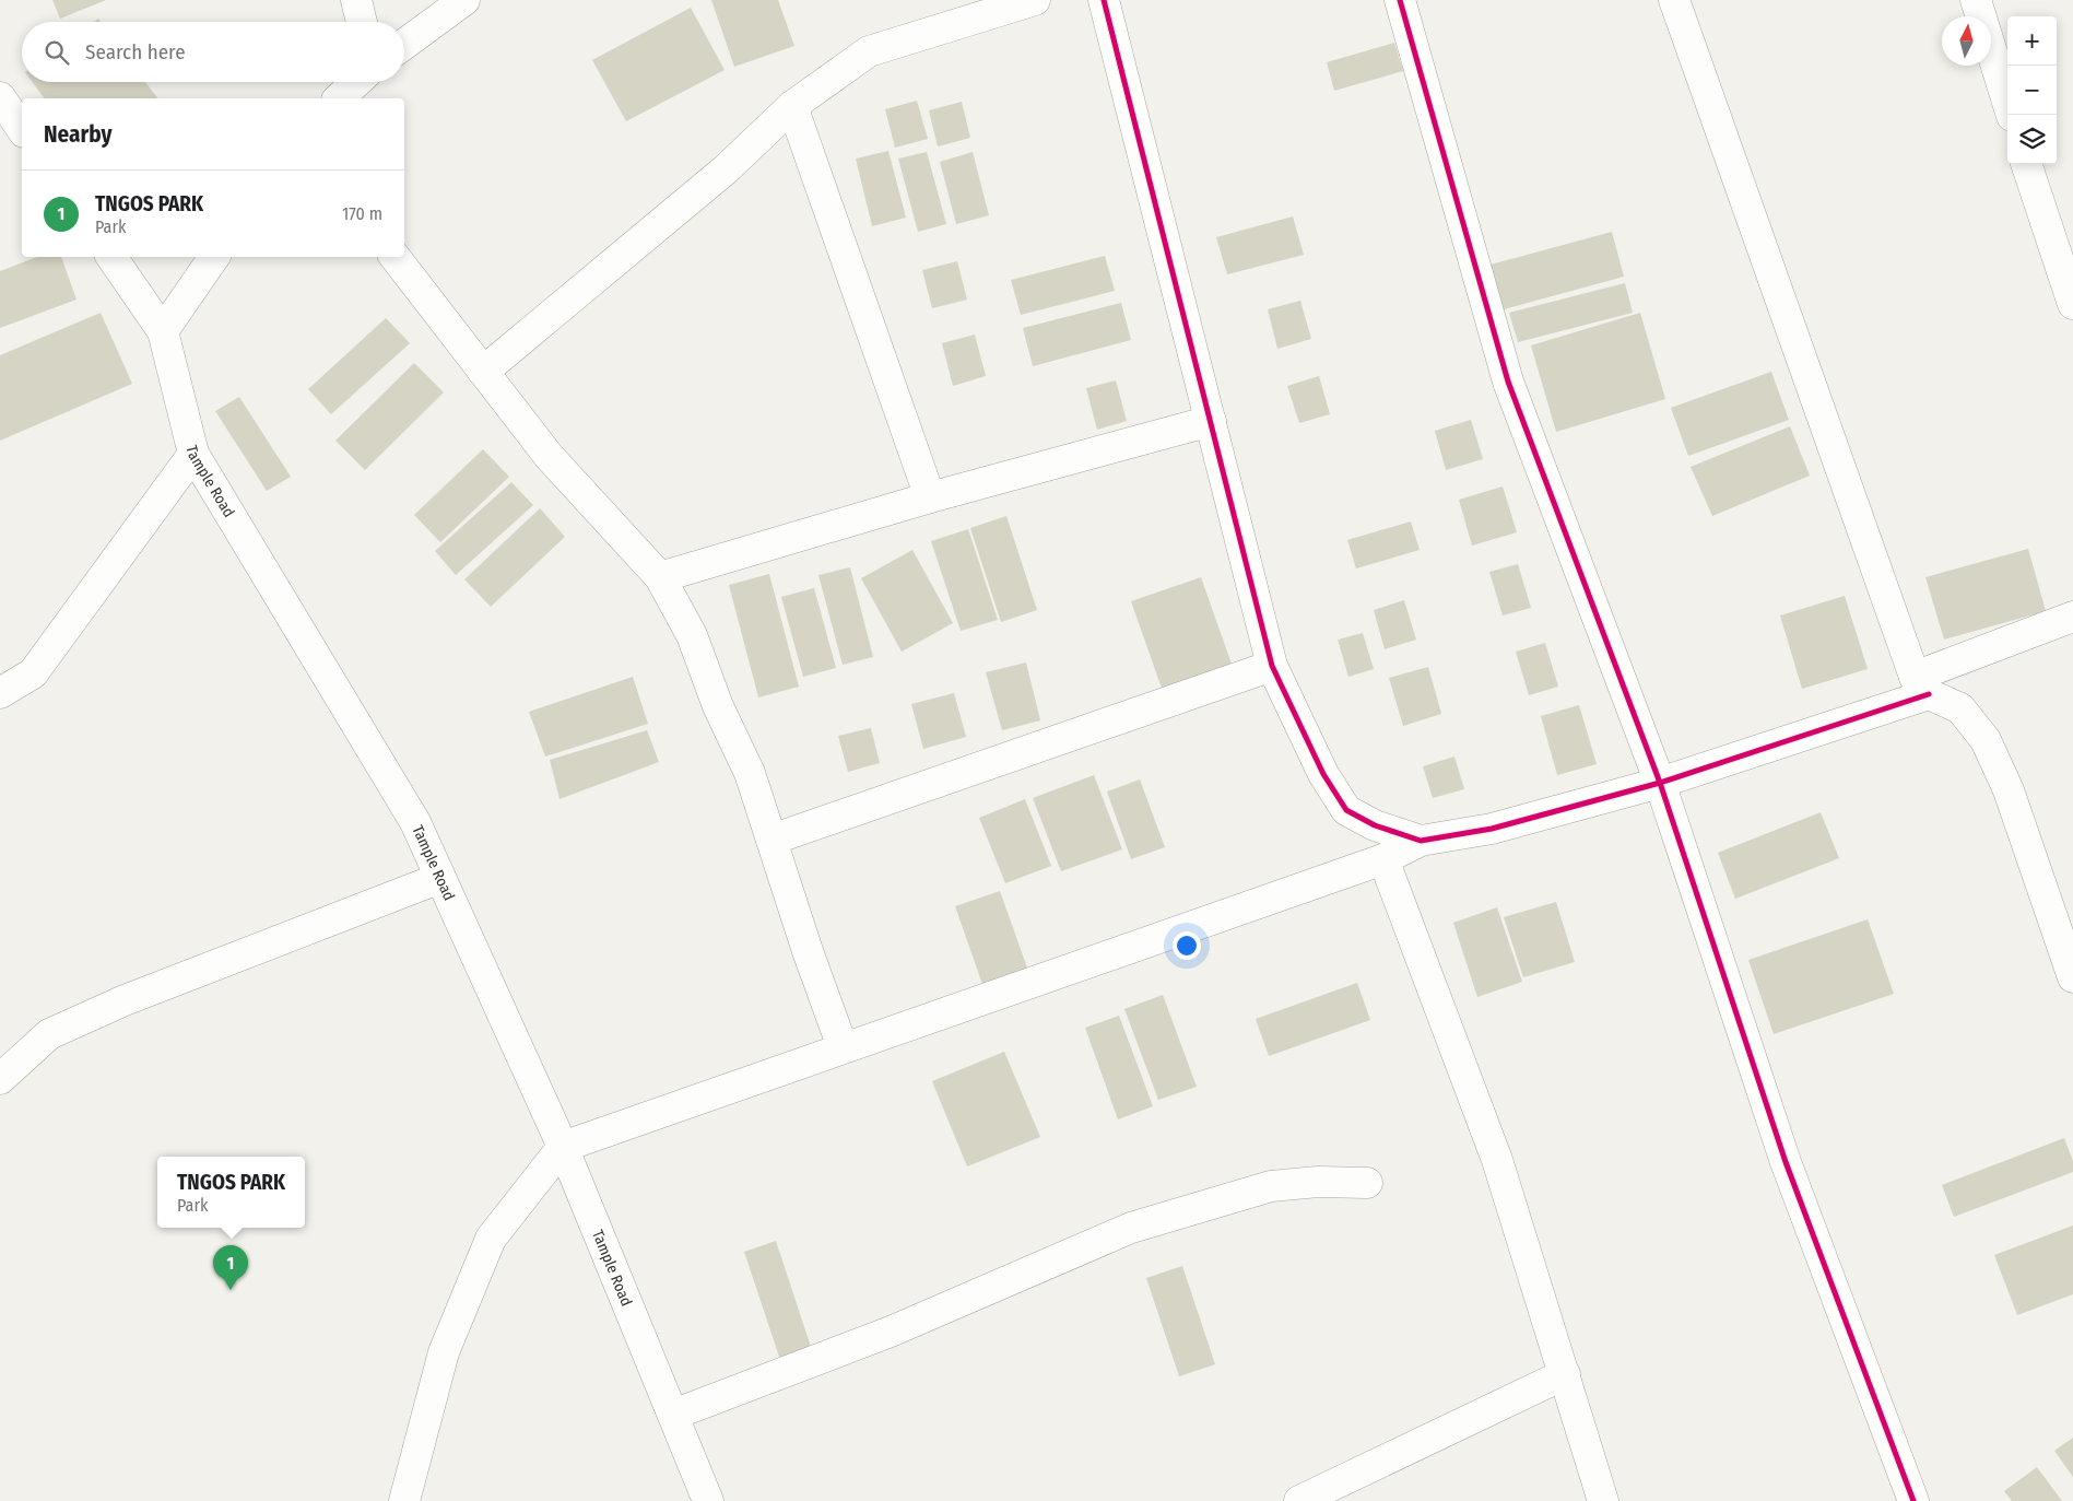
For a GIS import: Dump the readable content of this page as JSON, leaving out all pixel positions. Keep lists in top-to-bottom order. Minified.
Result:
{"streets":{"street":["Tample Road"]},"north":"top","page":{"map_buttons":["+","−"],"search":"Search here","heading":"Nearby","list":[{"mark":"1","name":"TNGOS PARK","note":"Park","value":"170 m"}],"popup":["TNGOS PARK","Park"],"pins":"1"}}
